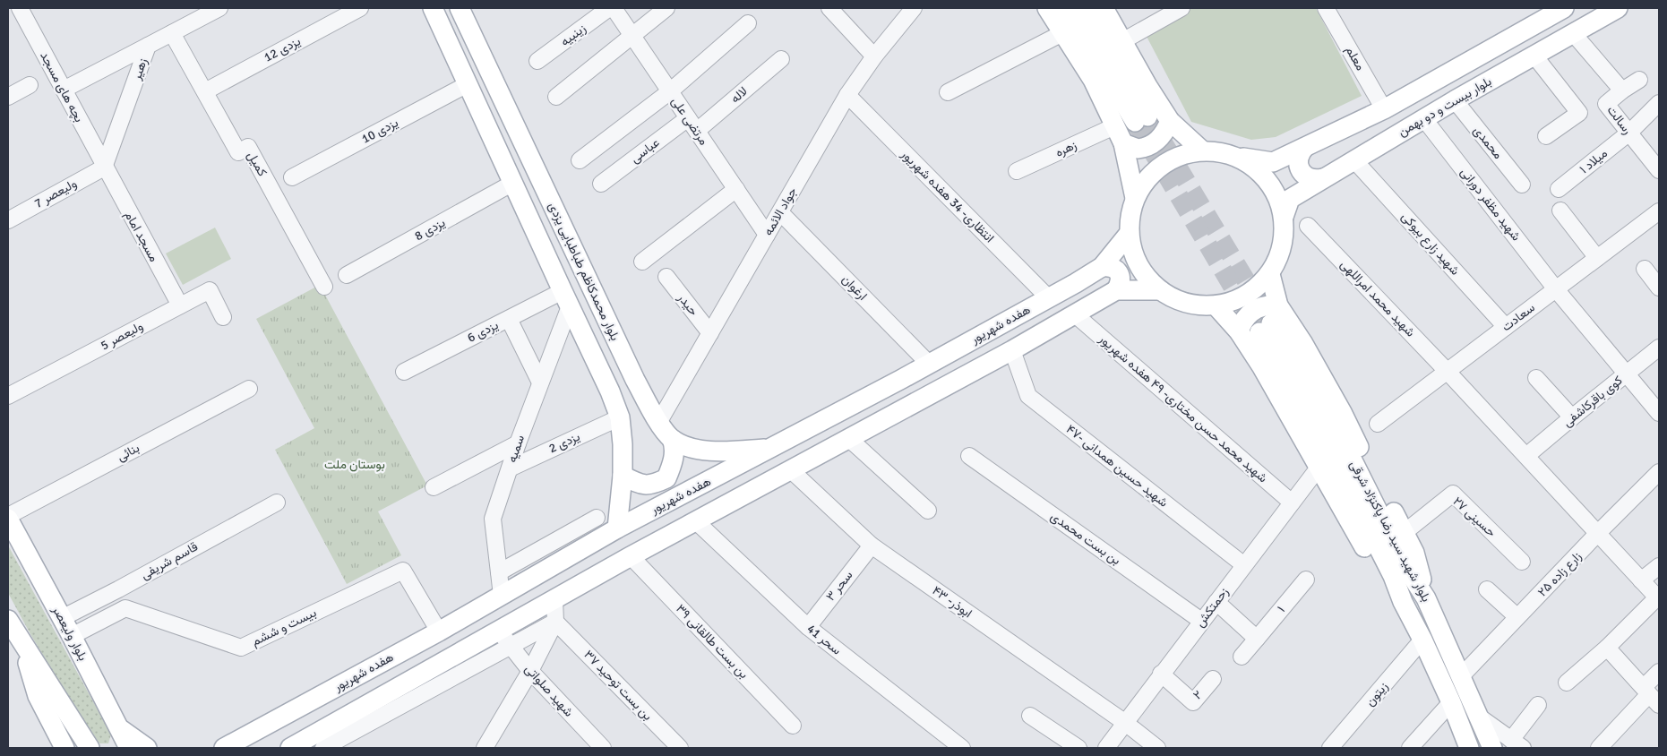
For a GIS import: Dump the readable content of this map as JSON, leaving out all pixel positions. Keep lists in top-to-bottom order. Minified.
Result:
{"streets":{"main road":["بلوار بیست و دو بهمن","بلوار محمدکاظم طباطبایی یزدی","هفده شهریور","بلوار شهید سید رضا پاکنژاد شرقی","بلوار ولیعصر"],"street":["زینبیه","یزدی 12","معلم","زهیر","بچه های مسجد","لاله","رسالت","مرتضی علی","یزدی 10","محمدی","زهره","عباسی","میلاد ۱","کمیل","ولیعصر 7","انتظاری- 34 هفده شهریور","شهید مظفر دورانی","جواد الائمه","یزدی 8","مسجد امام","شهید زارع بیوکی","ارغوان","شهید محمد امراللهی","حیدر","سعادت","یزدی 6","ولیعصر 5","کوی باقرکاشفی","شهید محمد حسن مختاری- ۴۹ هفده شهریور","یزدی 2","سمیه","بنائی","شهید حسین همدانی -۴۷","حسینی ۲۷","بن بست محمدی","قاسم شریفی","زارع زاده ۲۵","سحر ۳","ابوذر- ۴۳","زحمتکش","۱","بیست و ششم","سحر 41","بن‌ بست طالقانی ۳۹","بن بست توحید ۳۷","شهید صلواتی","زیتون","۲"]},"crossings":[["یزدی 12","کمیل"],["زهیر","بچه های مسجد"],["زهیر","کمیل"],["زهیر","ولیعصر 7"],["زهیر","مسجد امام"],["بچه های مسجد","ولیعصر 7"],["بچه های مسجد","مسجد امام"],["لاله","مرتضی علی"],["لاله","عباسی"],["بلوار بیست و دو بهمن","رسالت"],["بلوار بیست و دو بهمن","محمدی"],["بلوار بیست و دو بهمن","شهید مظفر دورانی"],["بلوار بیست و دو بهمن","شهید زارع بیوکی"],["بلوار بیست و دو بهمن","هفده شهریور"],["رسالت","میلاد ۱"],["مرتضی علی","عباسی"],["مرتضی علی","جواد الائمه"],["ولیعصر 7","مسجد امام"],["انتظاری- 34 هفده شهریور","جواد الائمه"],["انتظاری- 34 هفده شهریور","هفده شهریور"],["شهید مظفر دورانی","سعادت"],["شهید مظفر دورانی","کوی باقرکاشفی"],["جواد الائمه","بلوار محمدکاظم طباطبایی یزدی"],["جواد الائمه","ارغوان"],["جواد الائمه","حیدر"],["مسجد امام","ولیعصر 5"],["شهید زارع بیوکی","سعادت"],["بلوار محمدکاظم طباطبایی یزدی","هفده شهریور"],["ارغوان","هفده شهریور"],["شهید محمد امراللهی","سعادت"],["شهید محمد امراللهی","کوی باقرکاشفی"],["شهید محمد امراللهی","زارع زاده ۲۵"],["هفده شهریور","سمیه"],["هفده شهریور","بیست و ششم"],["یزدی 6","سمیه"],["شهید محمد حسن مختاری- ۴۹ هفده شهریور","زحمتکش"],["یزدی 2","سمیه"],["بنائی","بلوار ولیعصر"],["شهید حسین همدانی -۴۷","زحمتکش"],["بلوار شهید سید رضا پاکنژاد شرقی","زارع زاده ۲۵"],["بلوار شهید سید رضا پاکنژاد شرقی","زیتون"],["بن بست محمدی","زحمتکش"],["قاسم شریفی","بلوار ولیعصر"],["سحر ۳","ابوذر- ۴۳"],["سحر ۳","سحر 41"],["ابوذر- ۴۳","زحمتکش"],["زحمتکش","۲"]],"parks":["بوستان ملت"]}
